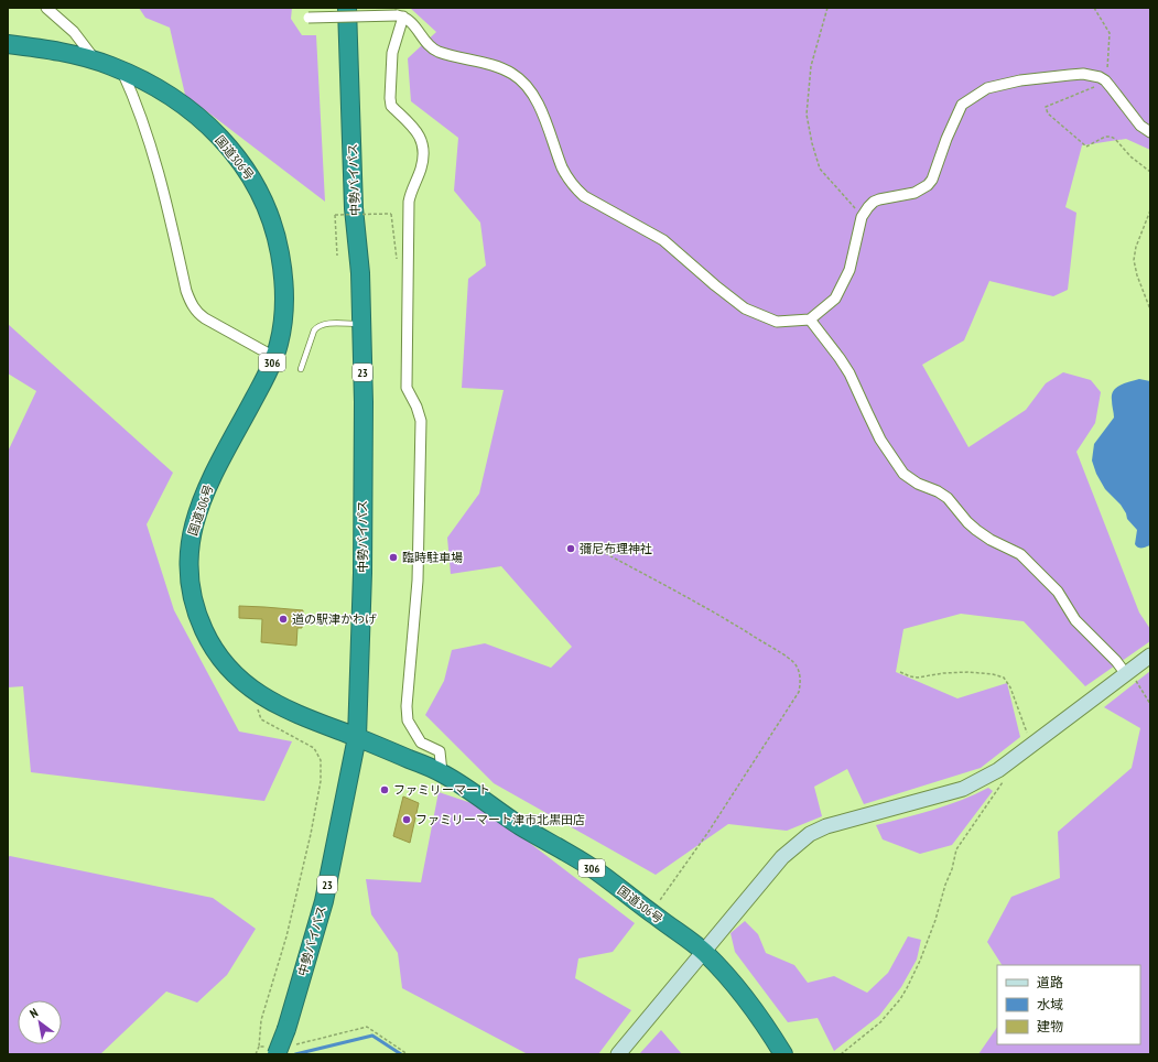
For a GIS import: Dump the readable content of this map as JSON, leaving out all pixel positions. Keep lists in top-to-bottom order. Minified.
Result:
{"streets":{"highway":["国道306号","中勢バイパス","306","23"]},"crossings":[["国道306号","中勢バイパス"]],"places":["彌尼布理神社","臨時駐車場","道の駅津かわげ","ファミリーマート","ファミリーマート津市北黒田店"],"legend":["道路","水域","建物"],"north":"top left"}
